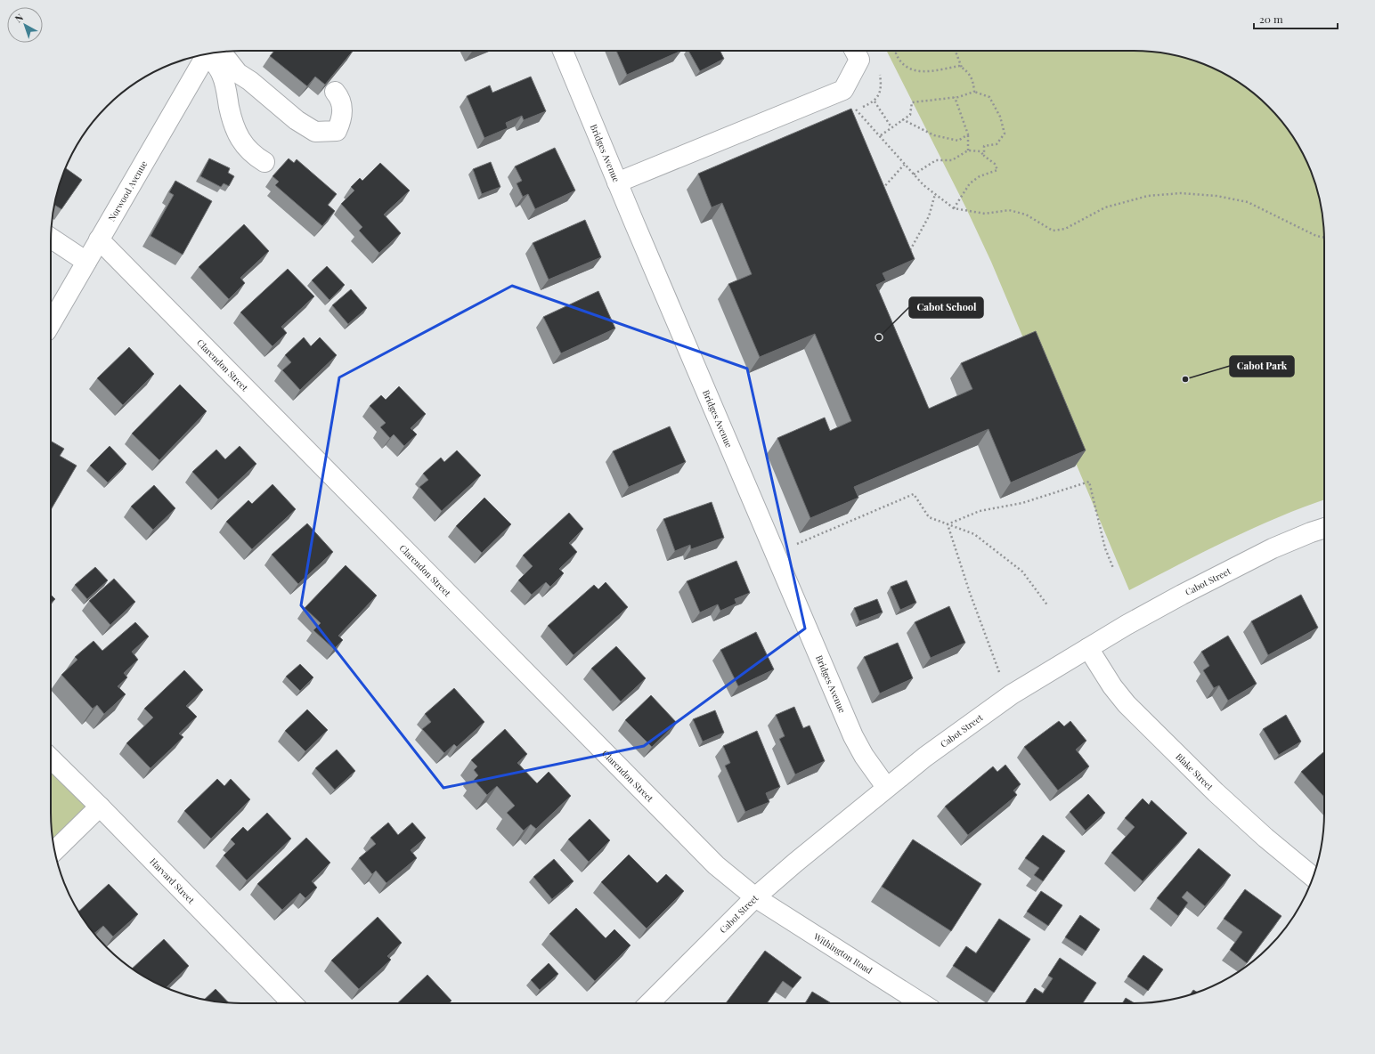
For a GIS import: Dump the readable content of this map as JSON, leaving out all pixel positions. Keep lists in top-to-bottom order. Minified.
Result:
{"streets":{"street":["Bridges Avenue","Norwood Avenue","Clarendon Street","Cabot Street","Blake Street","Harvard Street","Withington Road"]},"crossings":[["Bridges Avenue","Cabot Street"],["Norwood Avenue","Clarendon Street"],["Clarendon Street","Cabot Street"],["Clarendon Street","Withington Road"],["Cabot Street","Blake Street"],["Cabot Street","Withington Road"]],"places":["Cabot School","Cabot Park"],"scale_bar":"20 m","north":"top left"}
